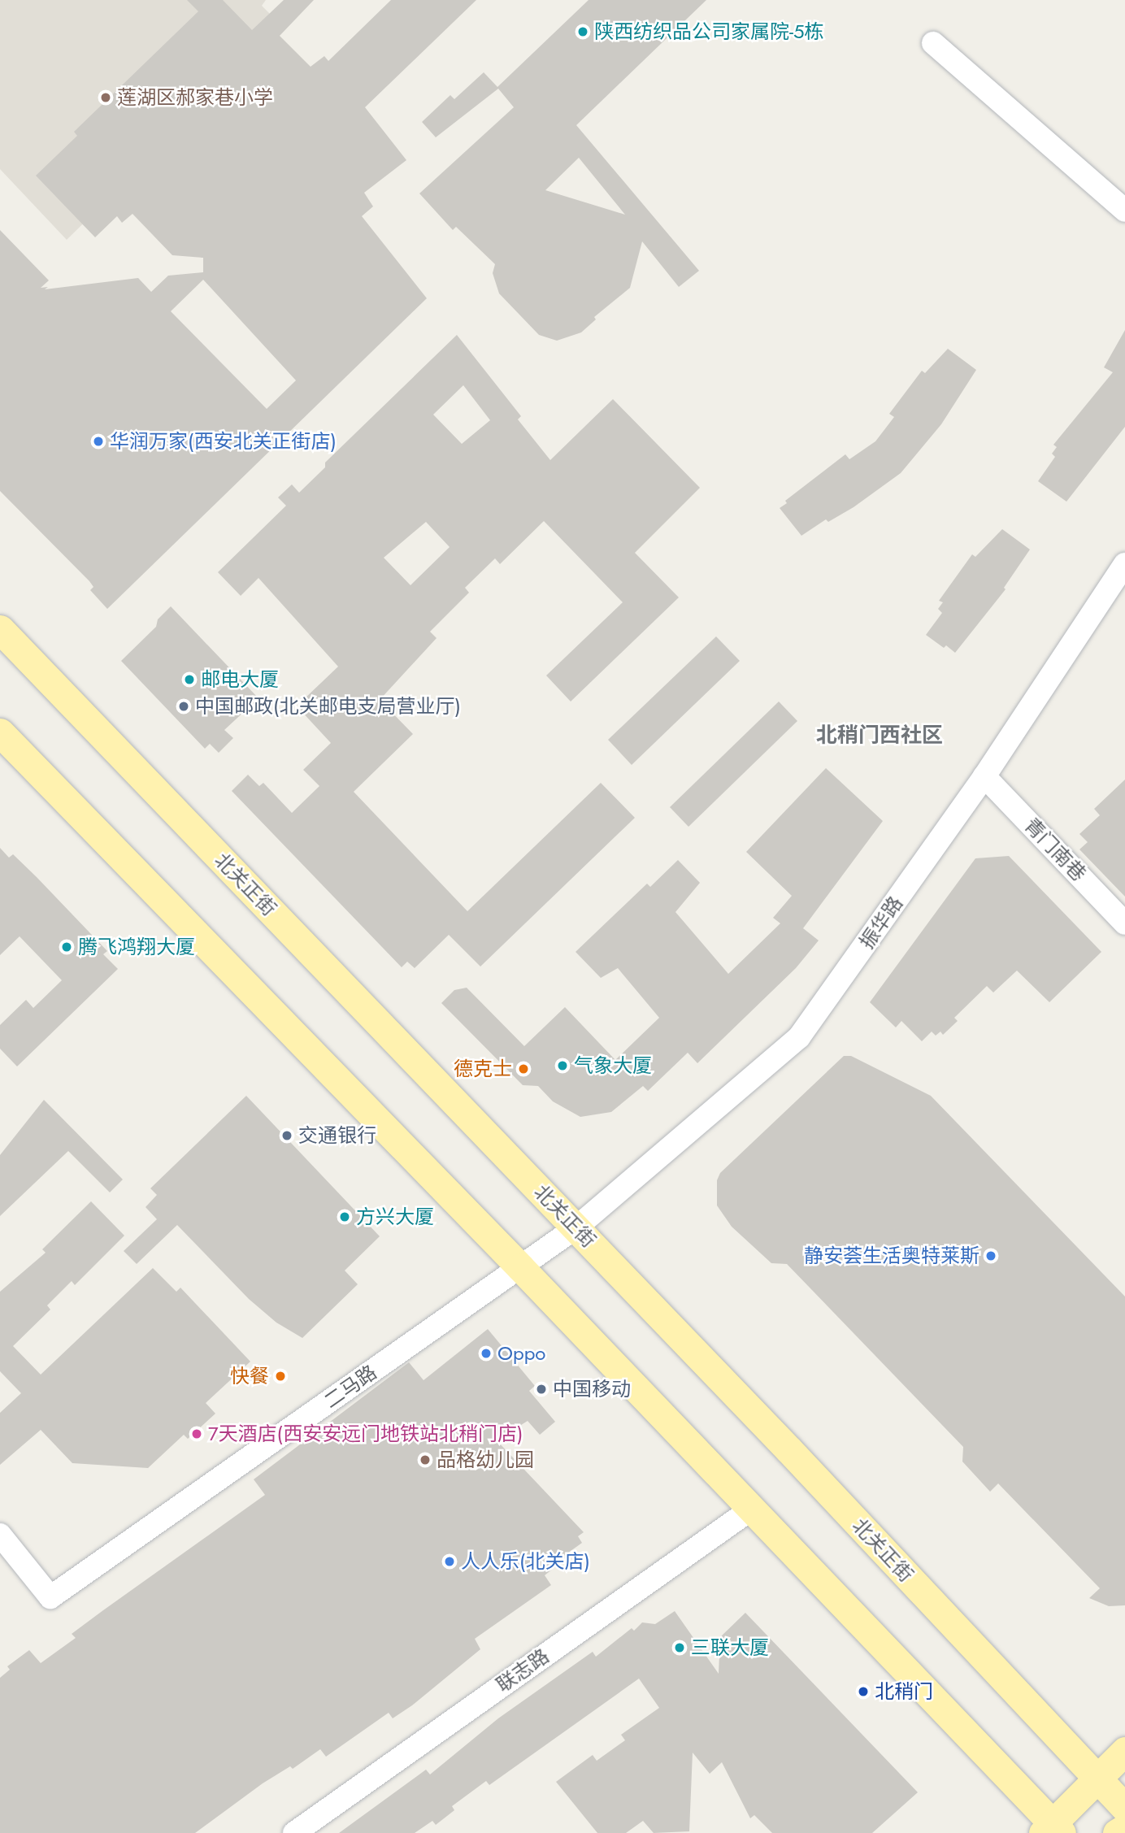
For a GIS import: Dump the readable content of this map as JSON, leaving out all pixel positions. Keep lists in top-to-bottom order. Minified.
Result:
{"streets":{"main road":["北关正街"],"street":["青门南巷","振华路","二马路","联志路"]},"crossings":[["青门南巷","振华路"],["北关正街","振华路"],["北关正街","二马路"],["振华路","二马路"]],"districts":["北稍门西社区"],"places":["陕西纺织品公司家属院-5栋","莲湖区郝家巷小学","华润万家(西安北关正街店)","邮电大厦","中国邮政(北关邮电支局营业厅)","腾飞鸿翔大厦","气象大厦","德克士","交通银行","方兴大厦","静安荟生活奥特莱斯","Oppo","快餐","中国移动","7天酒店(西安安远门地铁站北稍门店)","品格幼儿园","人人乐(北关店)","三联大厦","北稍门"]}
